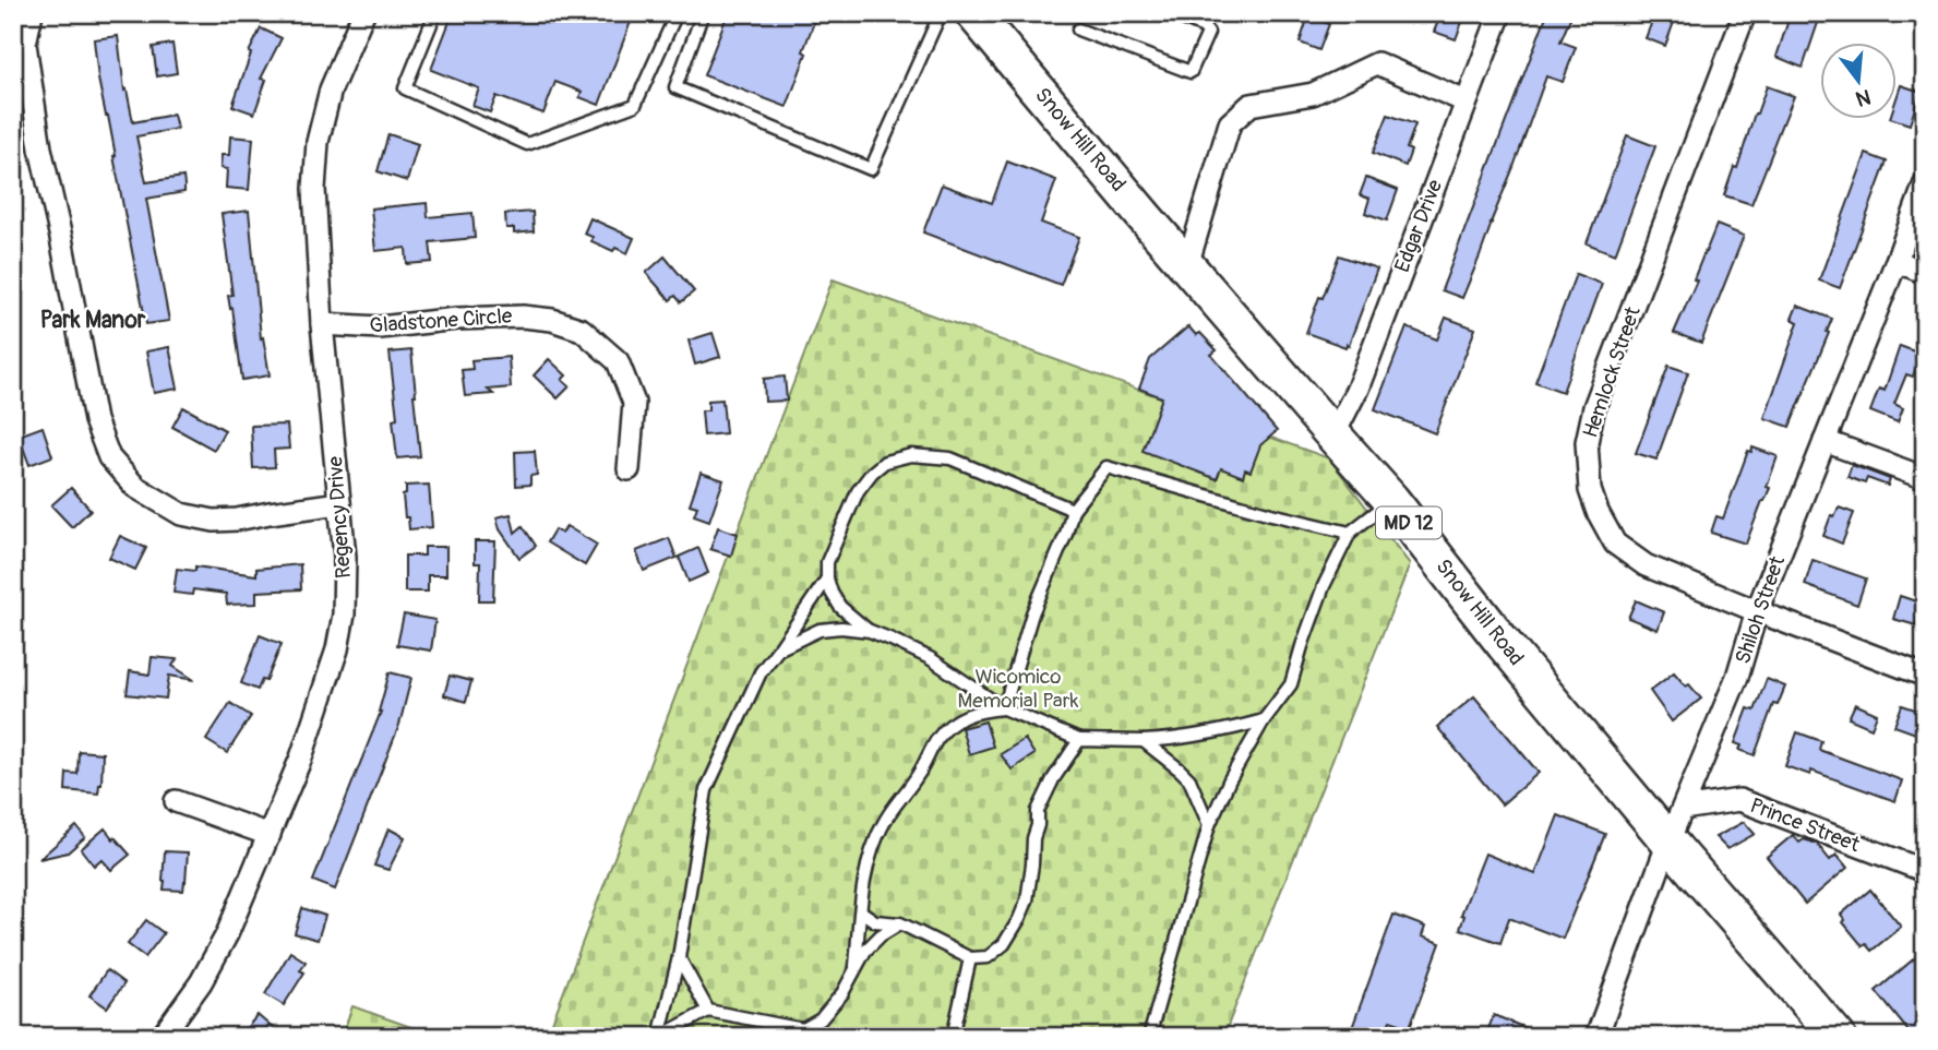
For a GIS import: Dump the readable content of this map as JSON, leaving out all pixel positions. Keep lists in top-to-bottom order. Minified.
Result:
{"streets":{"main road":["Snow Hill Road","MD 12"],"street":["Edgar Drive","Gladstone Circle","Hemlock Street","Regency Drive","Shiloh Street","Prince Street"]},"crossings":[["Snow Hill Road","Edgar Drive"],["Snow Hill Road","Shiloh Street"],["Gladstone Circle","Regency Drive"],["Hemlock Street","Shiloh Street"],["Shiloh Street","Prince Street"]],"districts":["Park Manor"],"parks":["Wicomico Memorial Park"],"north":"bottom"}
